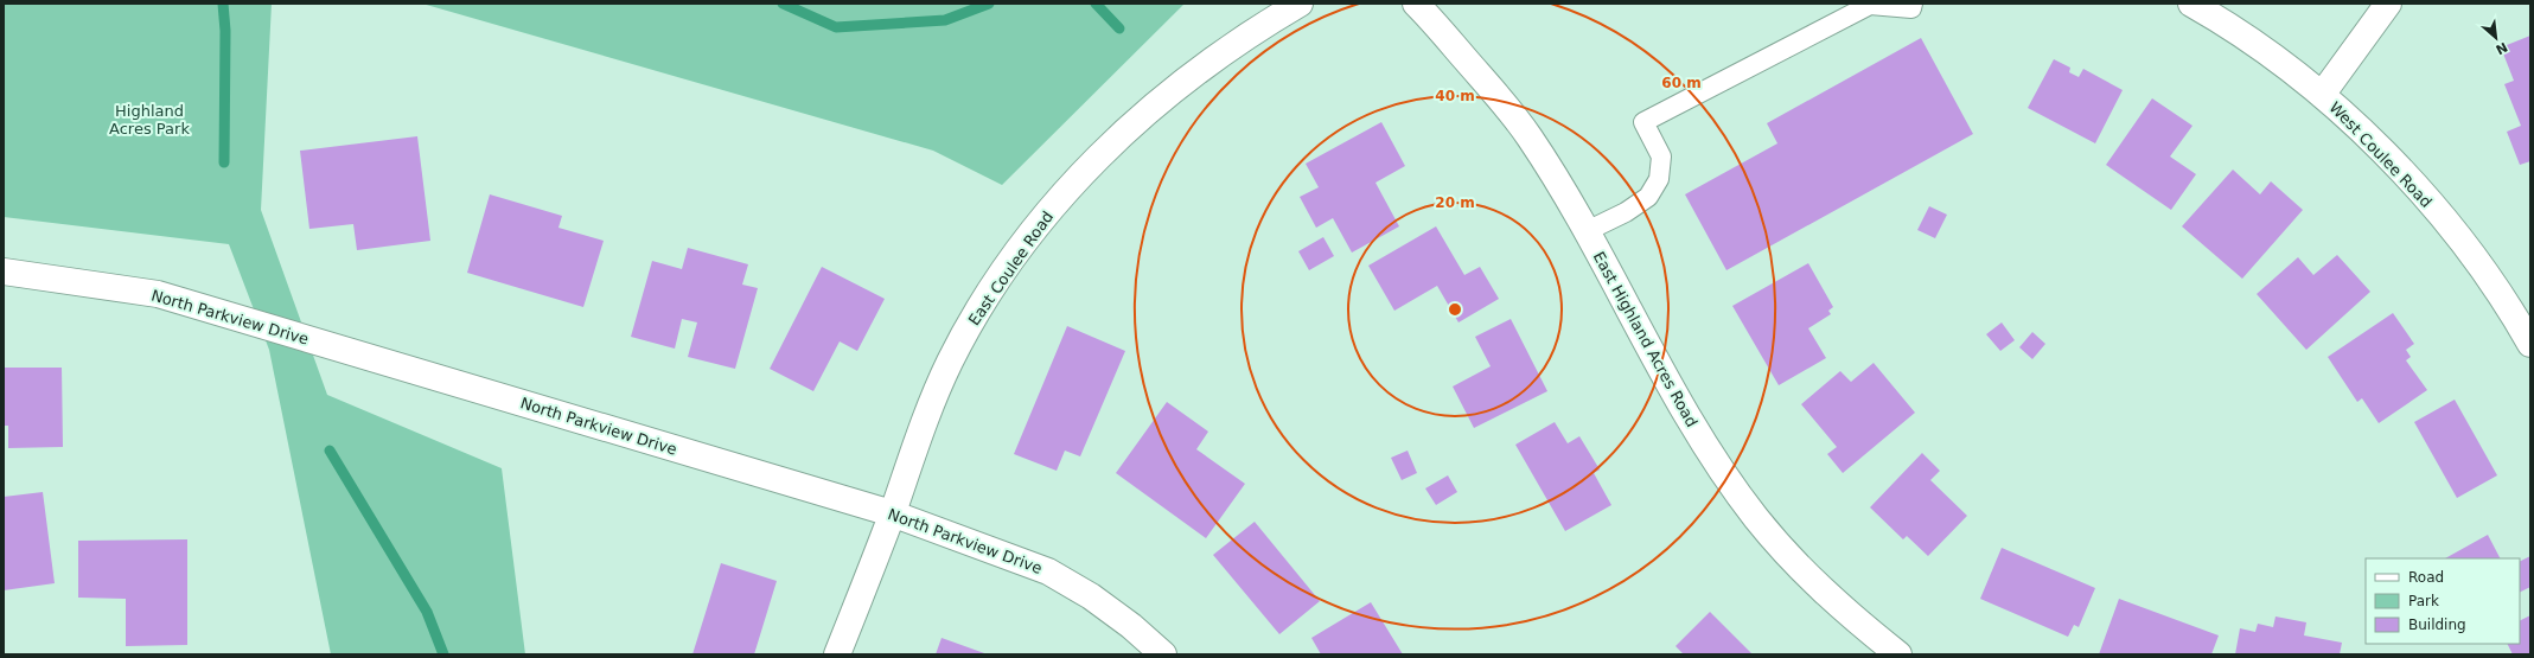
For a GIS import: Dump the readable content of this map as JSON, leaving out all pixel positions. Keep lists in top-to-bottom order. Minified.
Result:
{"streets":{"street":["West Coulee Road","East Coulee Road","North Parkview Drive","East Highland Acres Road"]},"crossings":[["East Coulee Road","North Parkview Drive"]],"parks":["Highland Acres Park"],"legend":["Road","Park","Building"],"north":"bottom right","rings":["60 m","40 m","20 m"]}
